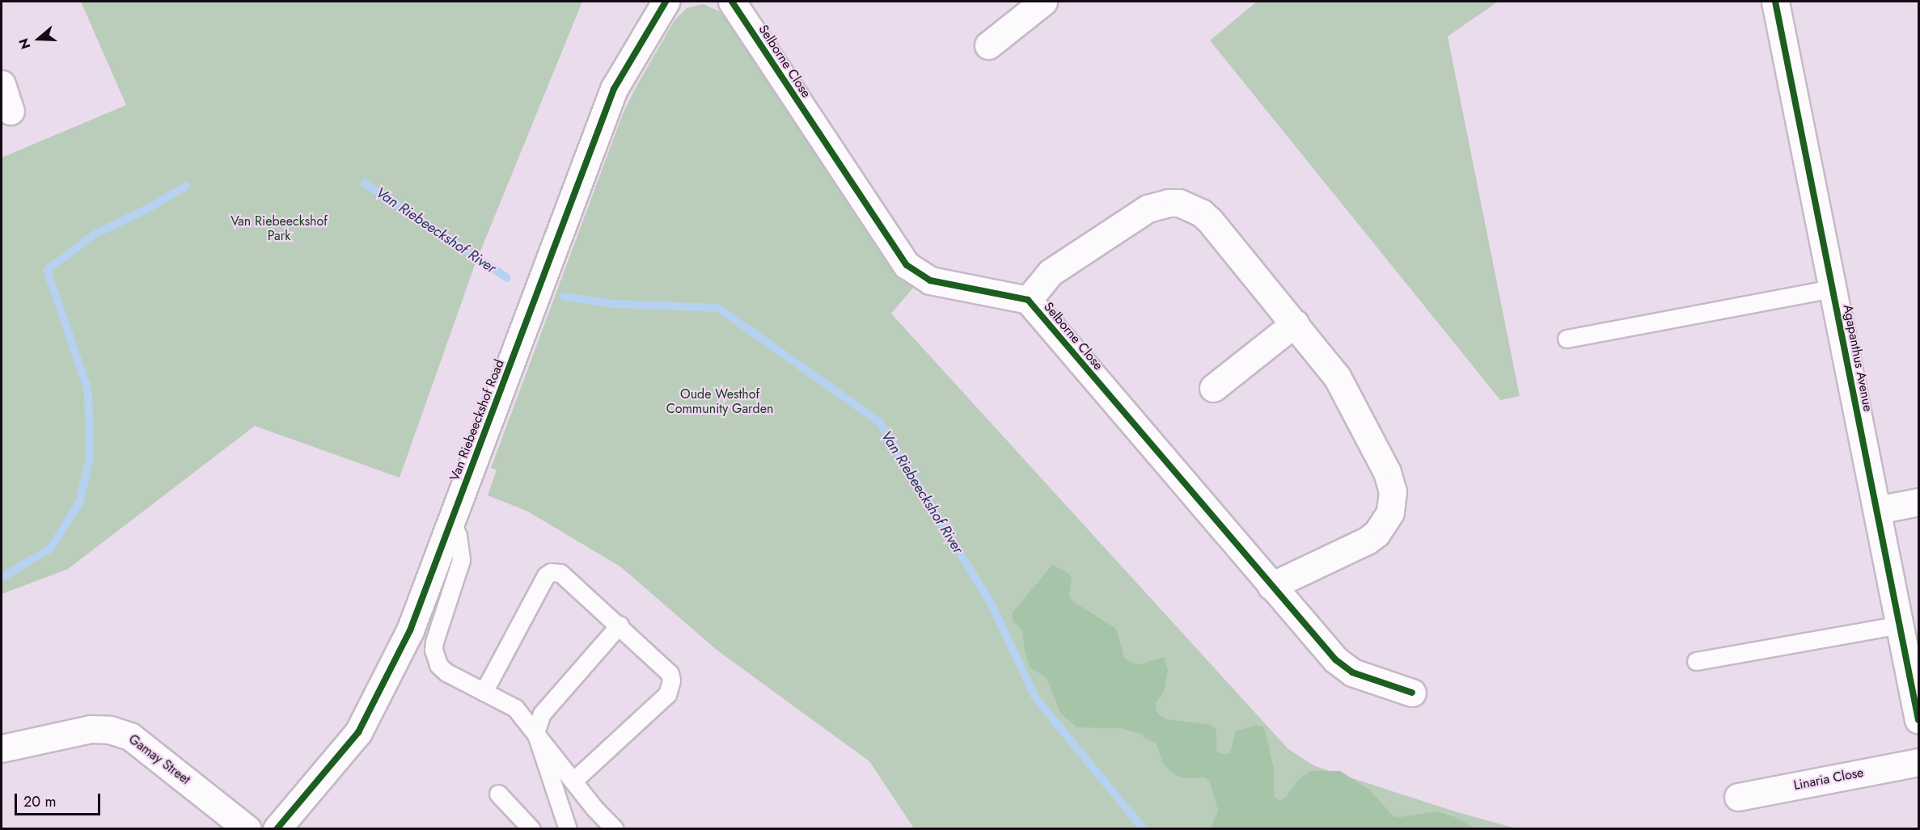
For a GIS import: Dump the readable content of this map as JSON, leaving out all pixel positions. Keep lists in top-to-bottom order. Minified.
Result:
{"streets":{"street":["Selborne Close","Agapanthus Avenue","Van Riebeeckshof Road","Gamay Street","Linaria Close"]},"water":["Van Riebeeckshof River"],"parks":["Van Riebeeckshof Park","Oude Westhof Community Garden"],"scale_bar":"20 m","north":"left"}
